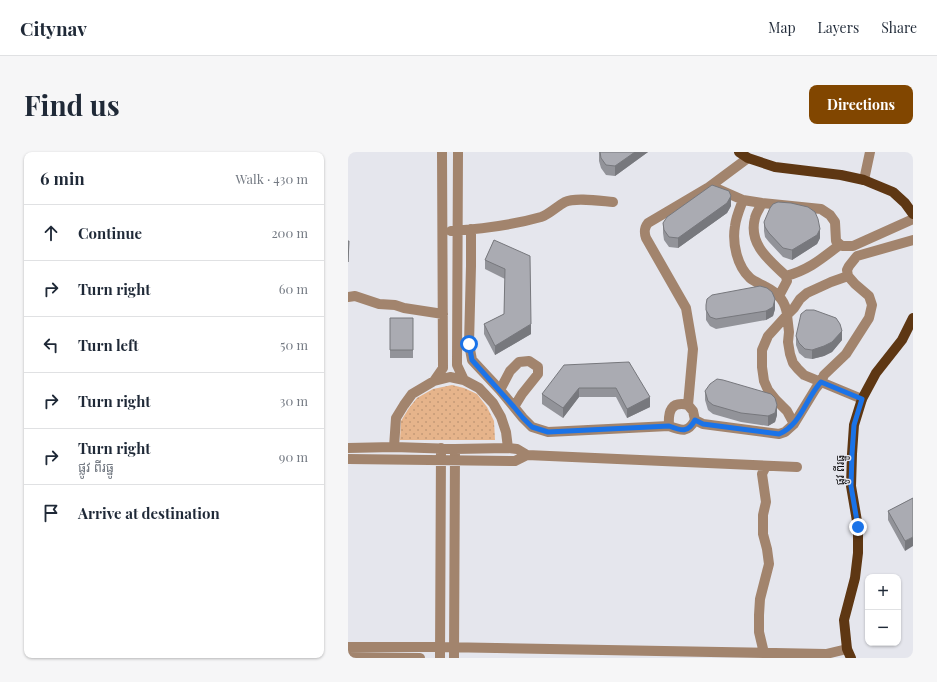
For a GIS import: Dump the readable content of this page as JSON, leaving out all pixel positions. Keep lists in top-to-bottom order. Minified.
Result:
{"streets":{"main road":["ផ្លូវ ពីរធ្នូ"]},"page":{"header":"Citynav","nav":["Map","Layers","Share"],"buttons":"Directions","title":"Find us","heading":["6 min","Walk · 430 m"],"list":[["Continue","200 m"],["Turn right","60 m"],["Turn left","50 m"],["Turn right","30 m"],["Turn right","ផ្លូវ ពីរធ្នូ","90 m"],"Arrive at destination"],"map_buttons":["+","−"]}}
